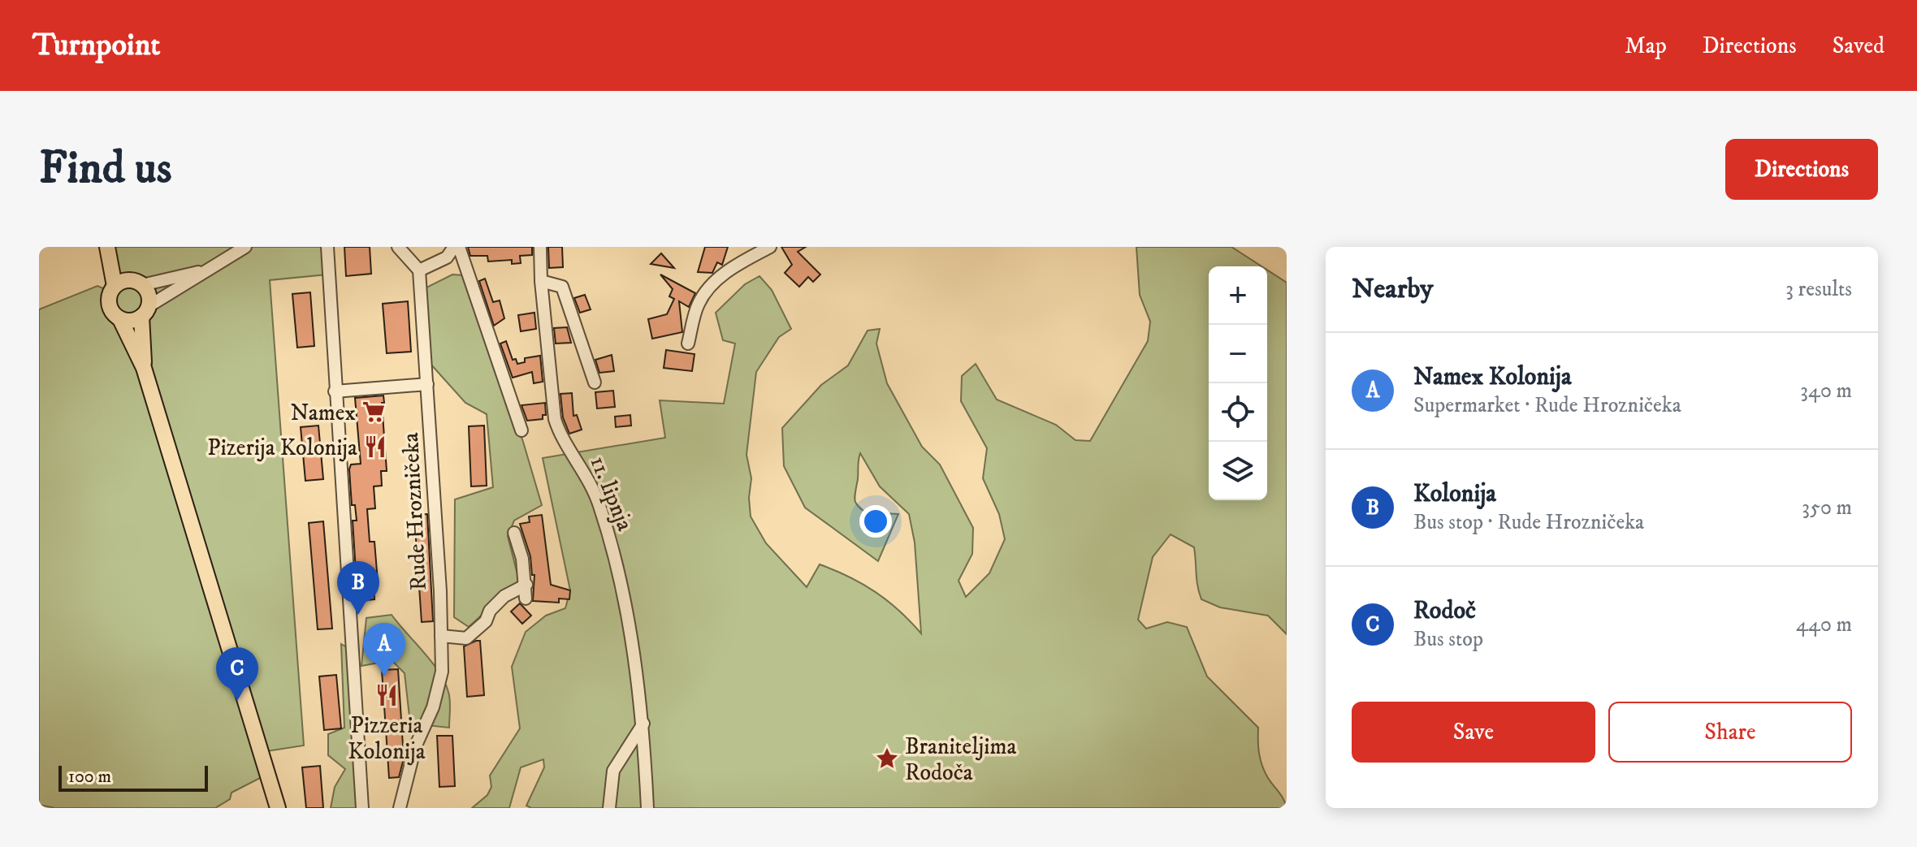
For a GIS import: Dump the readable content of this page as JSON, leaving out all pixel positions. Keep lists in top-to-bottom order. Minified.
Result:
{"streets":{"street":["11. lipnja","Rude Hrozničeka"]},"places":{"supermarket":["Namex"],"restaurant":["Pizerija Kolonija","Pizzeria Kolonija"],"place":["Braniteljima Rodoča"]},"scale_bar":"100 m","page":{"header":"Turnpoint","nav":["Map","Directions","Saved"],"buttons":["Directions",["Save","Share"]],"title":"Find us","heading":["Nearby","3 results"],"map_buttons":["+","−"],"list":[{"mark":"A","name":"Namex Kolonija","note":"Supermarket · Rude Hrozničeka","value":"340 m"},{"mark":"B","name":"Kolonija","note":"Bus stop · Rude Hrozničeka","value":"350 m"},{"mark":"C","name":"Rodoč","note":"Bus stop","value":"440 m"}],"pins":["B","A","C"],"scale":"100 m"}}
